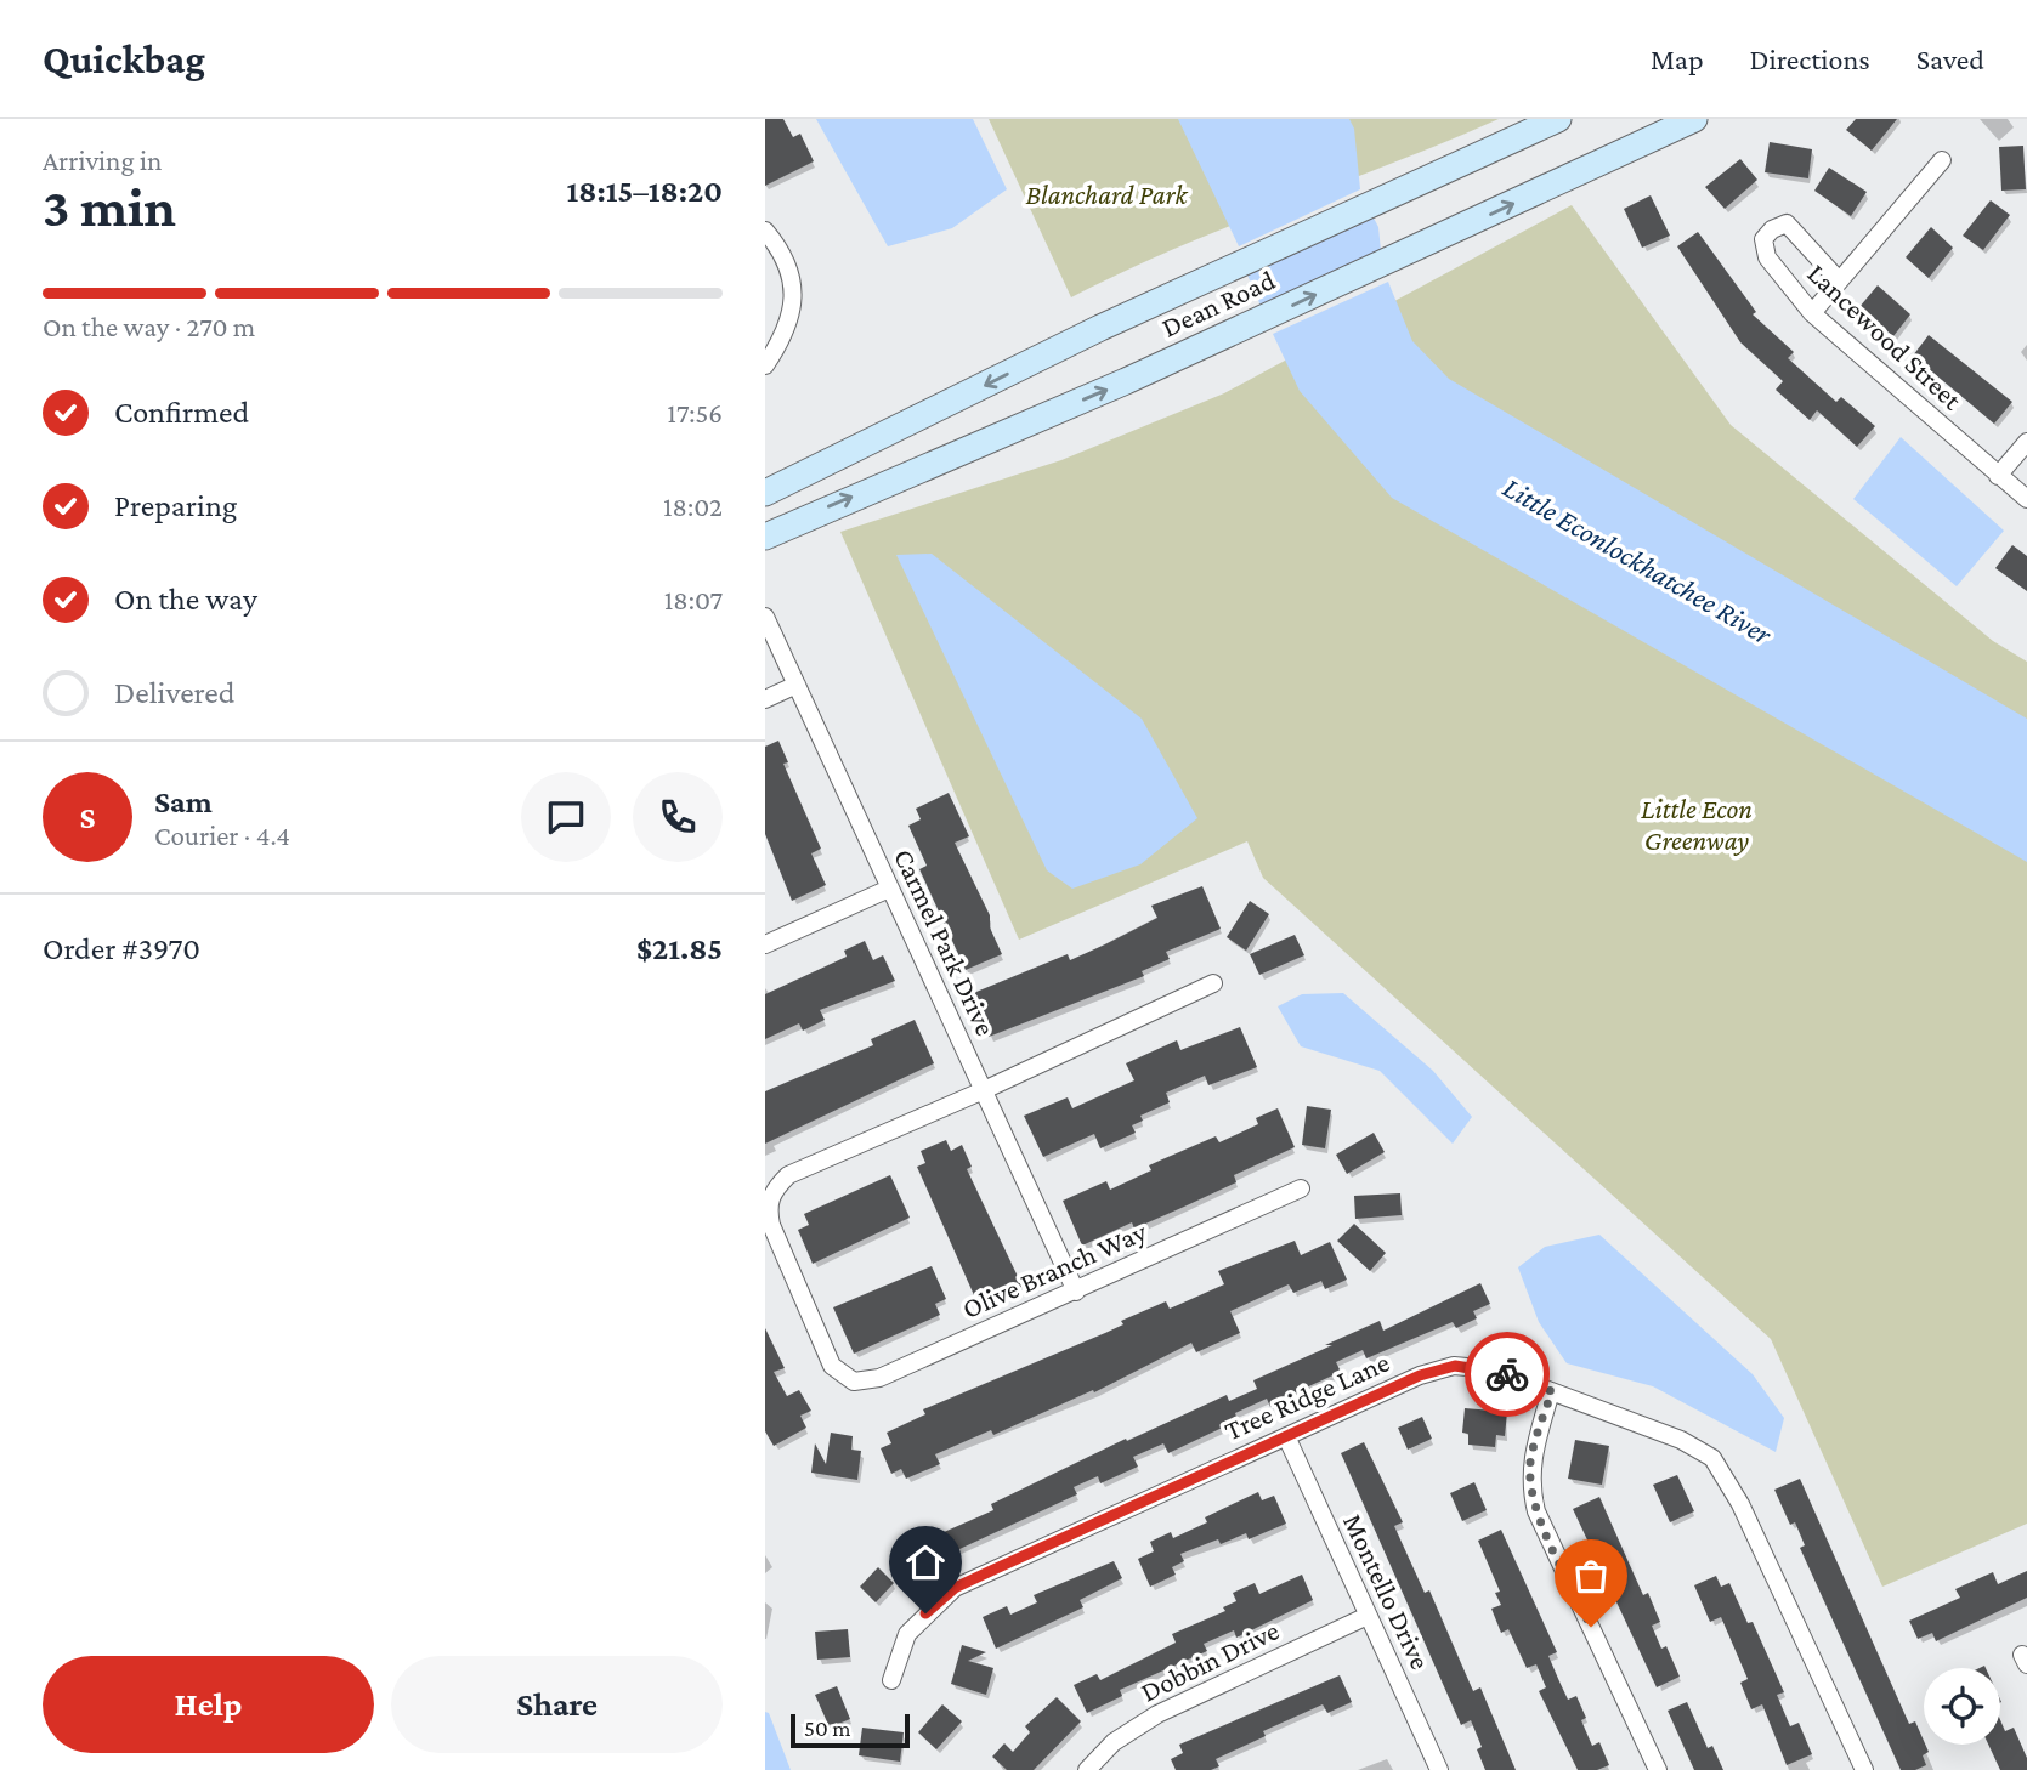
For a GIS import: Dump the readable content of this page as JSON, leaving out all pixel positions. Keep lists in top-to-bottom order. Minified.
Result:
{"streets":{"main road":["Dean Road"],"street":["Lancewood Street","Carmel Park Drive","Olive Branch Way","Tree Ridge Lane","Montello Drive","Dobbin Drive"]},"crossings":[["Carmel Park Drive","Olive Branch Way"],["Tree Ridge Lane","Montello Drive"],["Montello Drive","Dobbin Drive"]],"water":["Little Econlockhatchee River"],"parks":["Blanchard Park","Little Econ Greenway"],"scale_bar":"50 m","page":{"header":"Quickbag","nav":["Map","Directions","Saved"],"heading":["3 min","Arriving in","18:15–18:20"],"panel":["Sam","Courier · 4.4","Order #3970","$21.85"],"bar":"On the way · 270 m","list":[["Confirmed","17:56"],["Preparing","18:02"],["On the way","18:07"],"Delivered"],"round":"S","buttons":["Help","Share"],"scale":"50 m"}}
